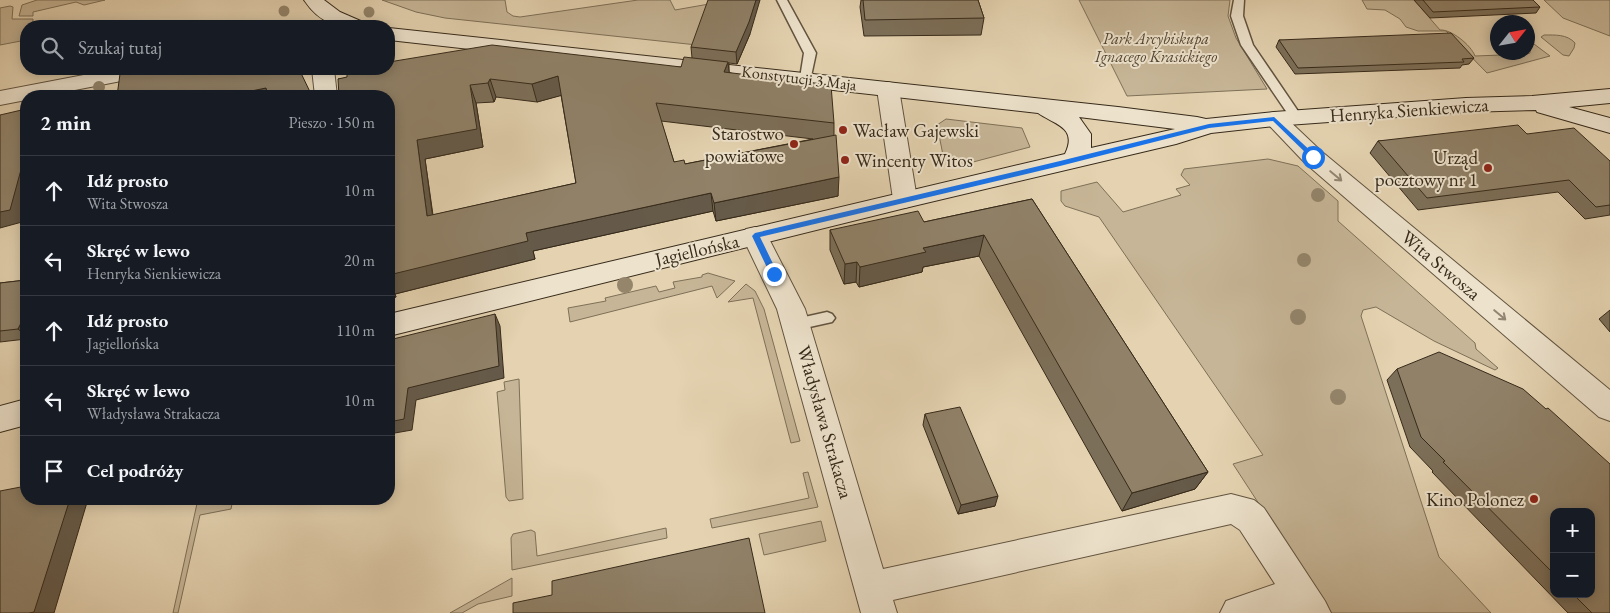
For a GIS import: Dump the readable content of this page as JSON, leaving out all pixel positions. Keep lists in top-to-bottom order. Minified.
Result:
{"streets":{"street":["Konstytucji 3 Maja","Henryka Sienkiewicza","Jagiellońska","Wita Stwosza","Władysława Strakacza"]},"crossings":[["Konstytucji 3 Maja","Henryka Sienkiewicza"],["Konstytucji 3 Maja","Jagiellońska"],["Henryka Sienkiewicza","Jagiellońska"],["Henryka Sienkiewicza","Wita Stwosza"],["Jagiellońska","Władysława Strakacza"]],"one_way":["Wita Stwosza"],"parks":["Park Arcybiskupa Ignacego Krasickiego"],"places":["Wacław Gajewski","Starostwo powiatowe","Wincenty Witos","Urząd pocztowy nr 1","Kino Polonez"],"north":"top right","page":{"search":"Szukaj tutaj","heading":["2 min","Pieszo · 150 m"],"list":[["Idź prosto","Wita Stwosza","10 m"],["Skręć w lewo","Henryka Sienkiewicza","20 m"],["Idź prosto","Jagiellońska","110 m"],["Skręć w lewo","Władysława Strakacza","10 m"],"Cel podróży"],"map_buttons":["+","−"]}}
